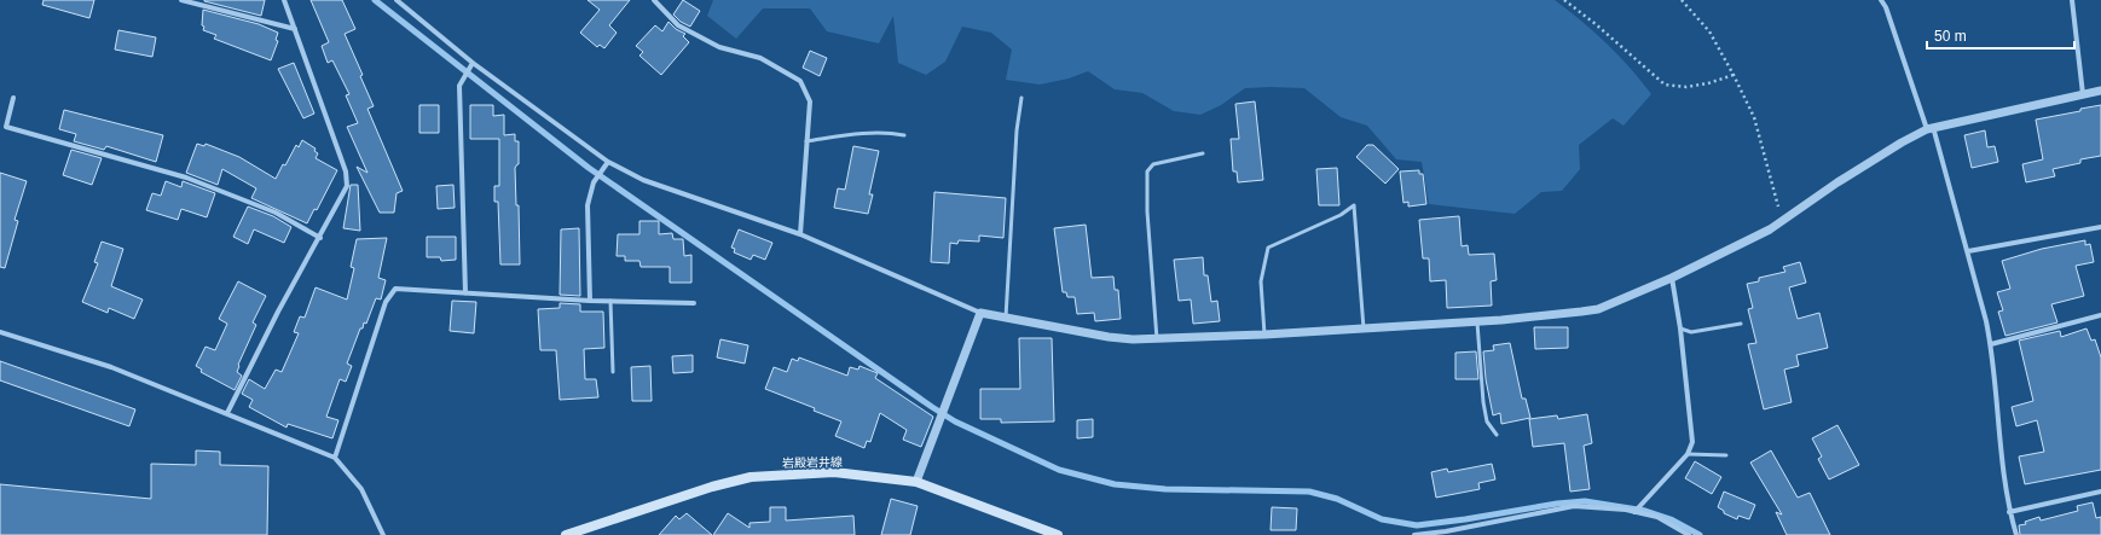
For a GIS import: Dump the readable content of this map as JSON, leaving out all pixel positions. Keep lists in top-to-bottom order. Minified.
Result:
{"streets":{"main road":["岩殿岩井線"]},"scale_bar":"50 m"}
